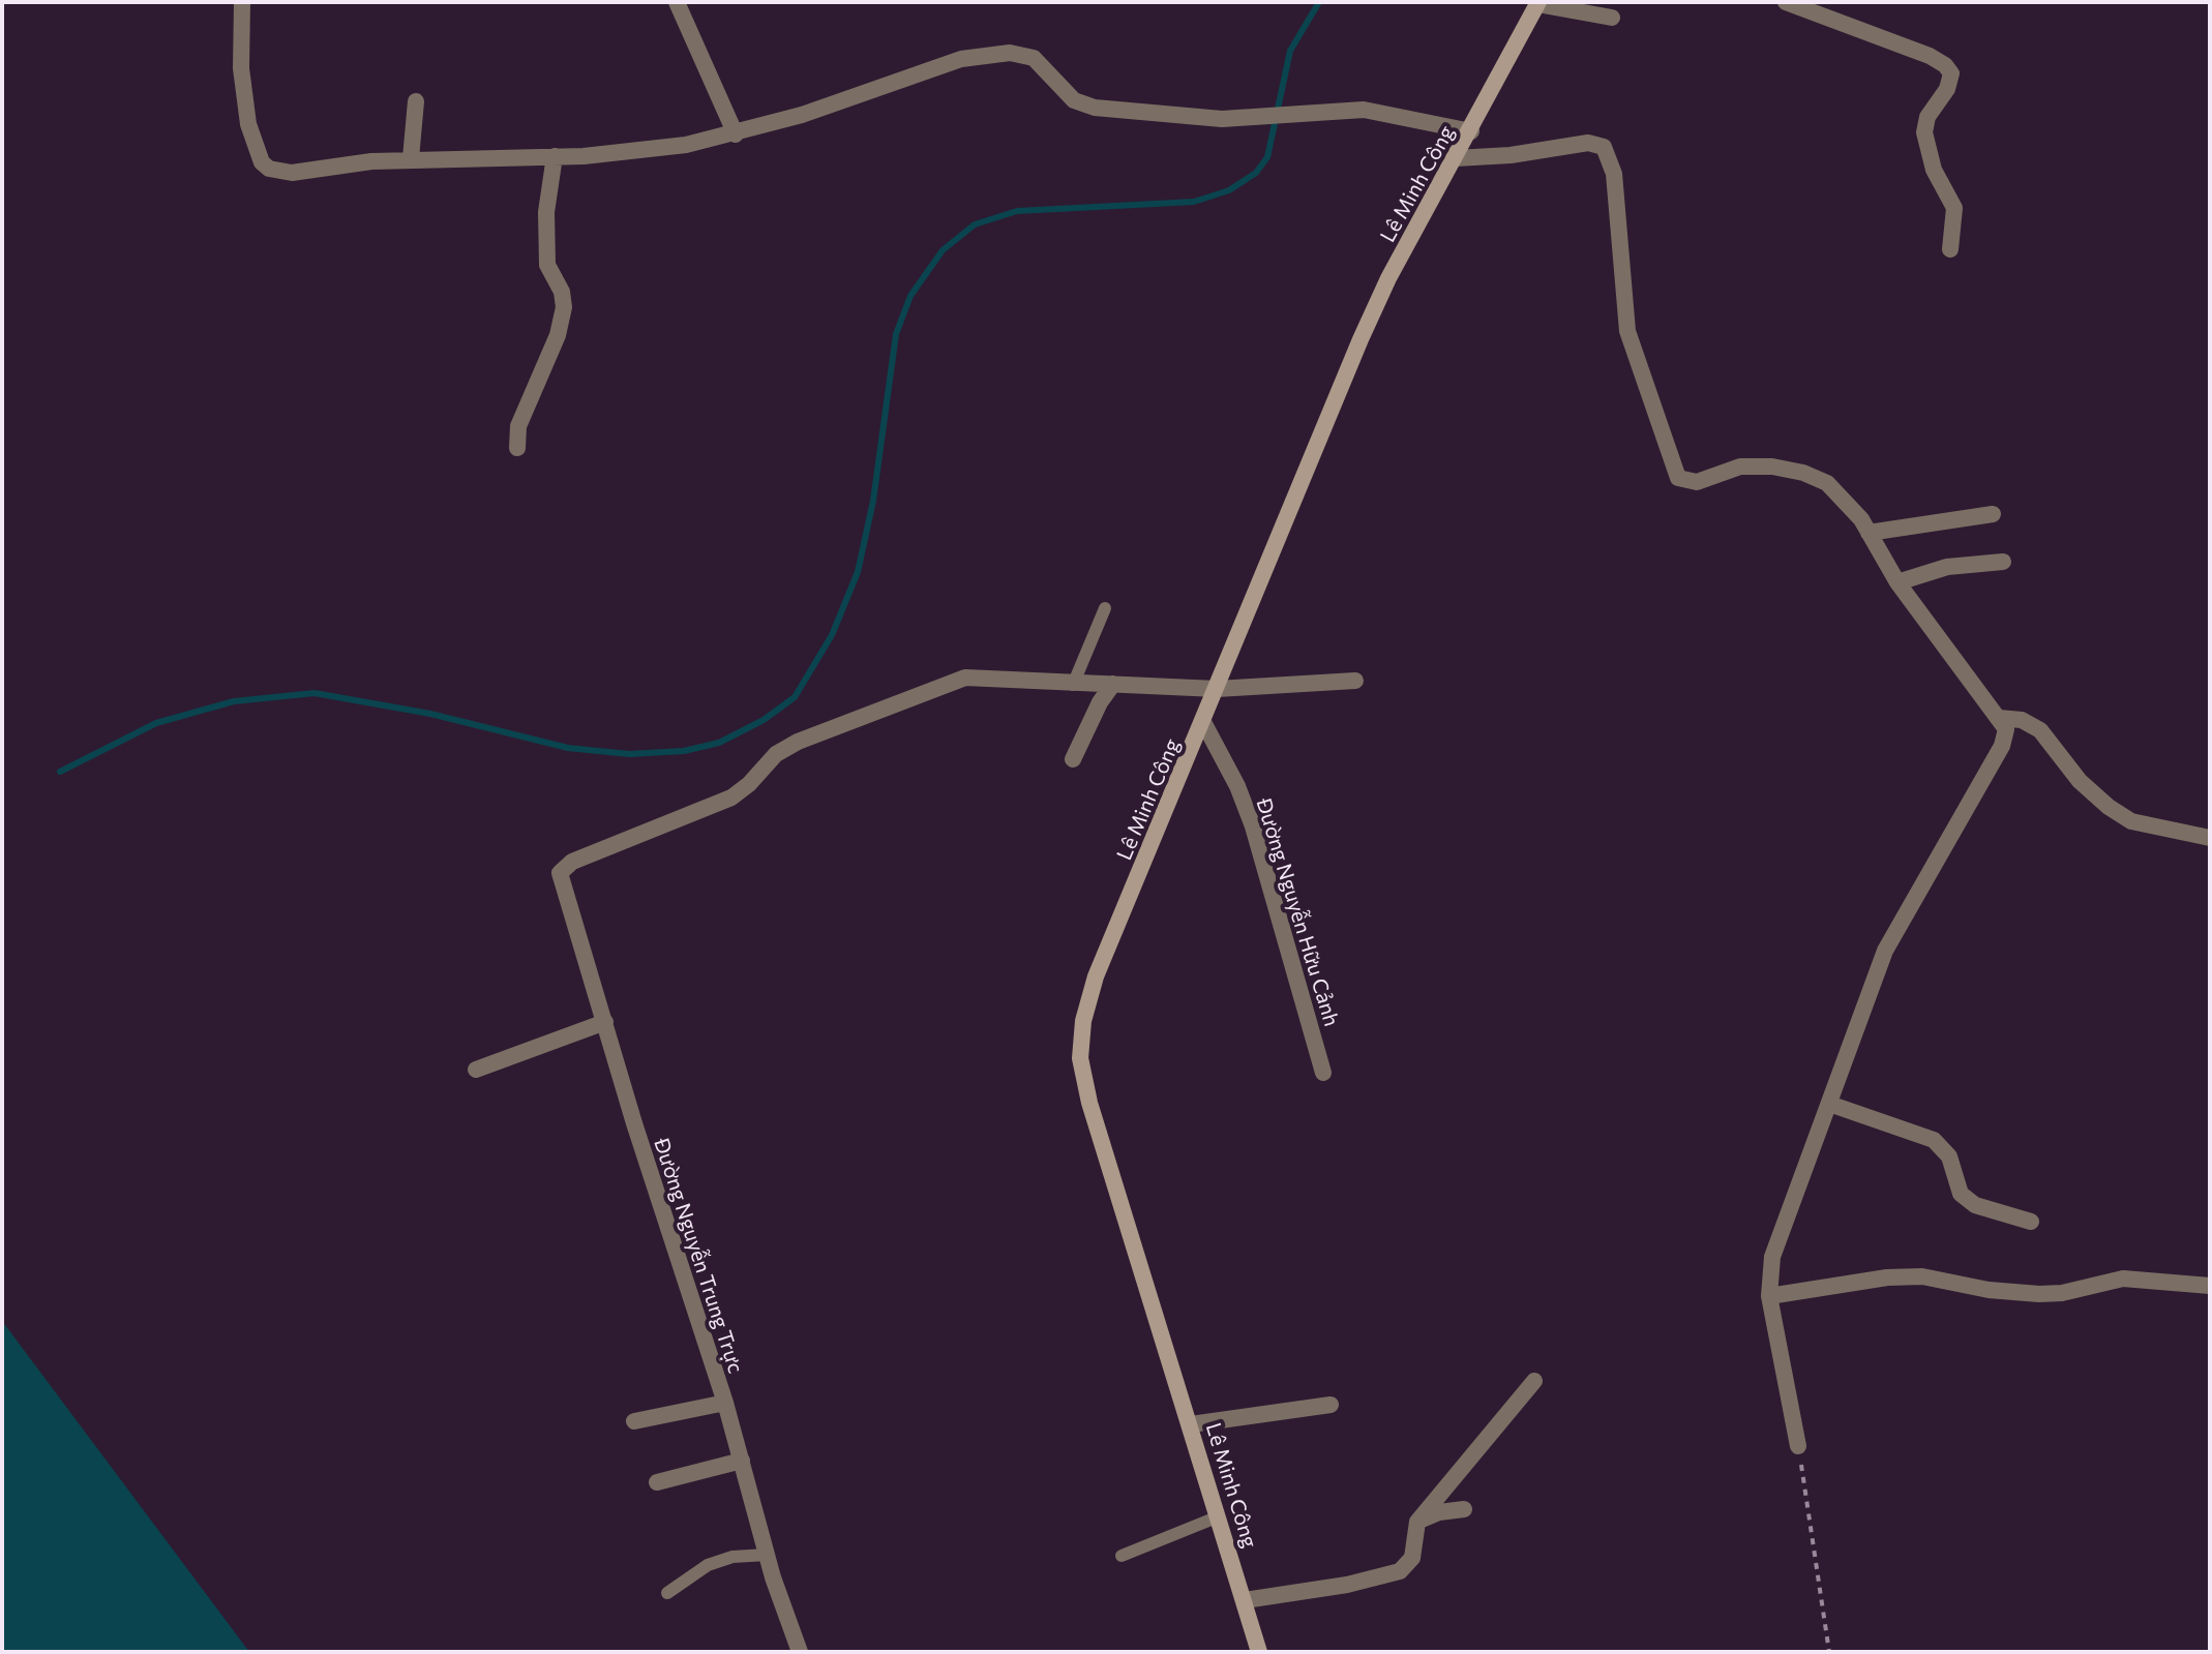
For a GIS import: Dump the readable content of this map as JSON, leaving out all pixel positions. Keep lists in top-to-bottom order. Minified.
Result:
{"streets":{"main road":["Lê Minh Công"],"street":["Đường Nguyễn Hữu Cảnh","Đường Nguyễn Trung Trực"]},"crossings":[["Lê Minh Công","Đường Nguyễn Hữu Cảnh"]]}
